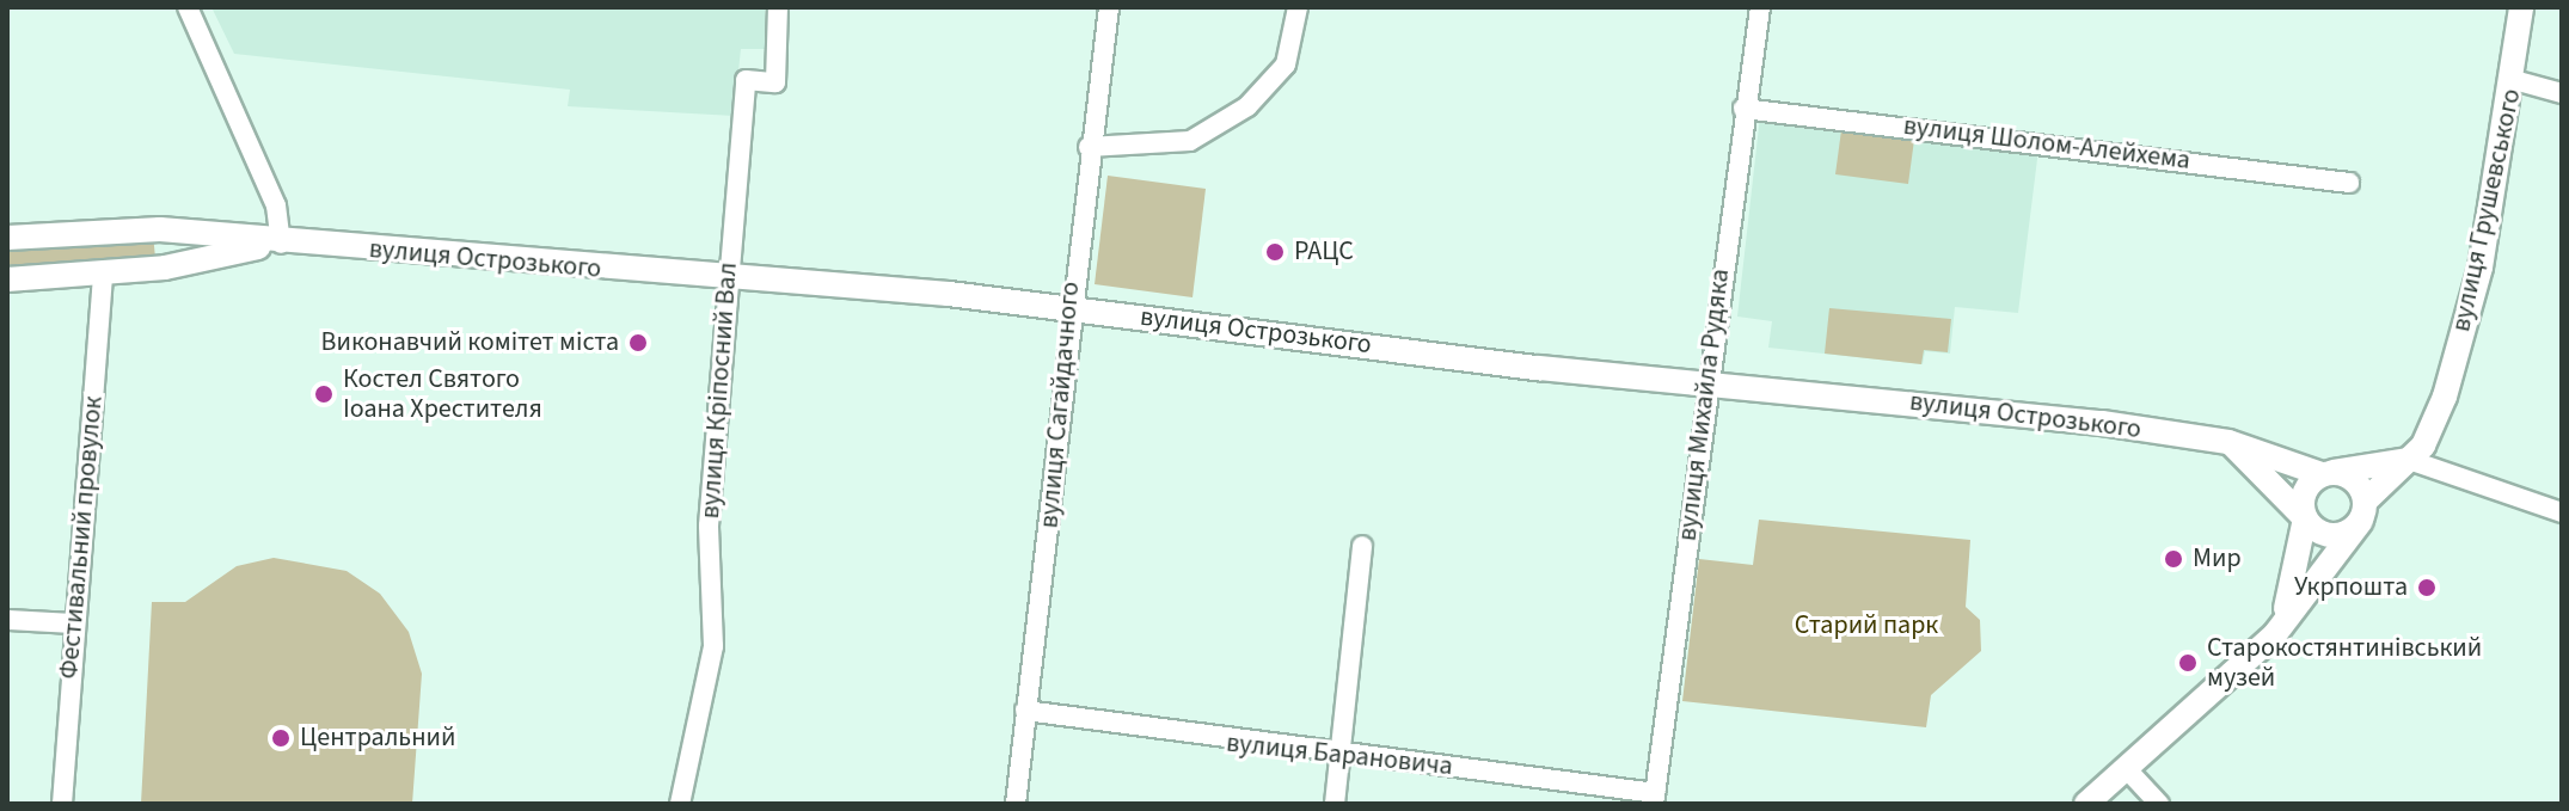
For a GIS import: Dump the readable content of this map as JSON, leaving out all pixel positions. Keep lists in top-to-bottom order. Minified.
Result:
{"streets":{"main road":["вулиця Грушевського","вулиця Острозького"],"street":["вулиця Шолом-Алейхема","вулиця Кріпосний Вал","вулиця Сагайдачного","вулиця Михайла Рудяка","Фестивальний провулок","вулиця Барановича"]},"crossings":[["вулиця Шолом-Алейхема","вулиця Михайла Рудяка"],["вулиця Грушевського","вулиця Острозького"],["вулиця Острозького","вулиця Кріпосний Вал"],["вулиця Острозького","вулиця Сагайдачного"],["вулиця Острозького","вулиця Михайла Рудяка"],["вулиця Острозького","Фестивальний провулок"],["вулиця Сагайдачного","вулиця Барановича"],["вулиця Михайла Рудяка","вулиця Барановича"]],"parks":["Старий парк"],"places":["РАЦС","Виконавчий комітет міста","Костел Святого Іоана Хрестителя","Мир","Укрпошта","Старокостянтинівський музей","Центральний"]}
